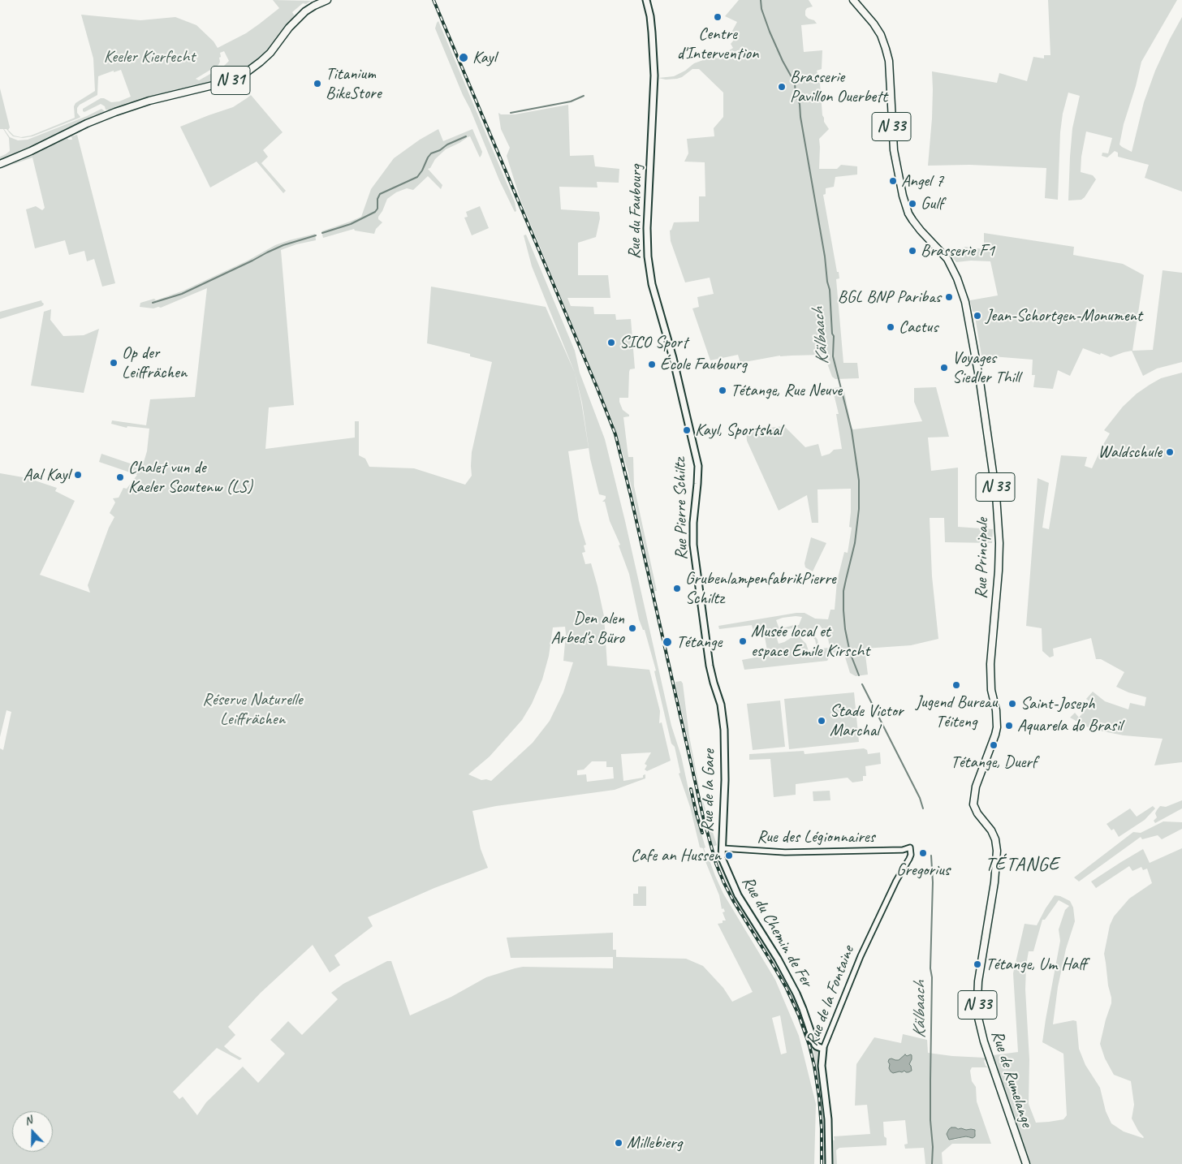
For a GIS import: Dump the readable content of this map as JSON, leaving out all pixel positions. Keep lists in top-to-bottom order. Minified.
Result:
{"streets":{"main road":["N 31","N 33","Rue du Faubourg","Rue Pierre Schiltz","Rue Principale","Rue de la Gare","Rue du Chemin de Fer","Rue de la Fontaine","Rue de Rumelange"],"street":["Rue des Légionnaires"]},"crossings":[["Rue du Faubourg","Rue Pierre Schiltz"],["Rue Pierre Schiltz","Rue de la Gare"],["Rue Principale","Rue de Rumelange"],["Rue de la Gare","Rue des Légionnaires"],["Rue de la Gare","Rue du Chemin de Fer"],["Rue des Légionnaires","Rue du Chemin de Fer"],["Rue des Légionnaires","Rue de la Fontaine"],["Rue du Chemin de Fer","Rue de la Fontaine"]],"districts":["TÉTANGE"],"water":["Kälbaach"],"parks":["Keeler Kierfecht","Réserve Naturelle Leiffrächen"],"places":["Centre d'Intervention","Kayl","Titanium BikeStore","Brasserie Pavillon Ouerbett","Angel 7","Gulf","Brasserie F1","BGL BNP Paribas","Jean-Schortgen-Monument","Cactus","SICO Sport","Op der Leiffrächen","École Faubourg","Voyages Siedler Thill","Tétange, Rue Neuve","Kayl, Sportshal","Waldschule","Aal Kayl","Chalet vun de Kaeler Scoutenw (LS)","GrubenlampenfabrikPierre Schiltz","Den alen Arbed's Büro","Musée local et espace Emile Kirscht","Tétange","Jugend Bureau Téiteng","Saint-Joseph","Stade Victor Marchal","Aquarela do Brasil","Tétange, Duerf","Gregorius","Cafe an Hussen","Tétange, Um Haff","Millebierg"],"north":"top"}
